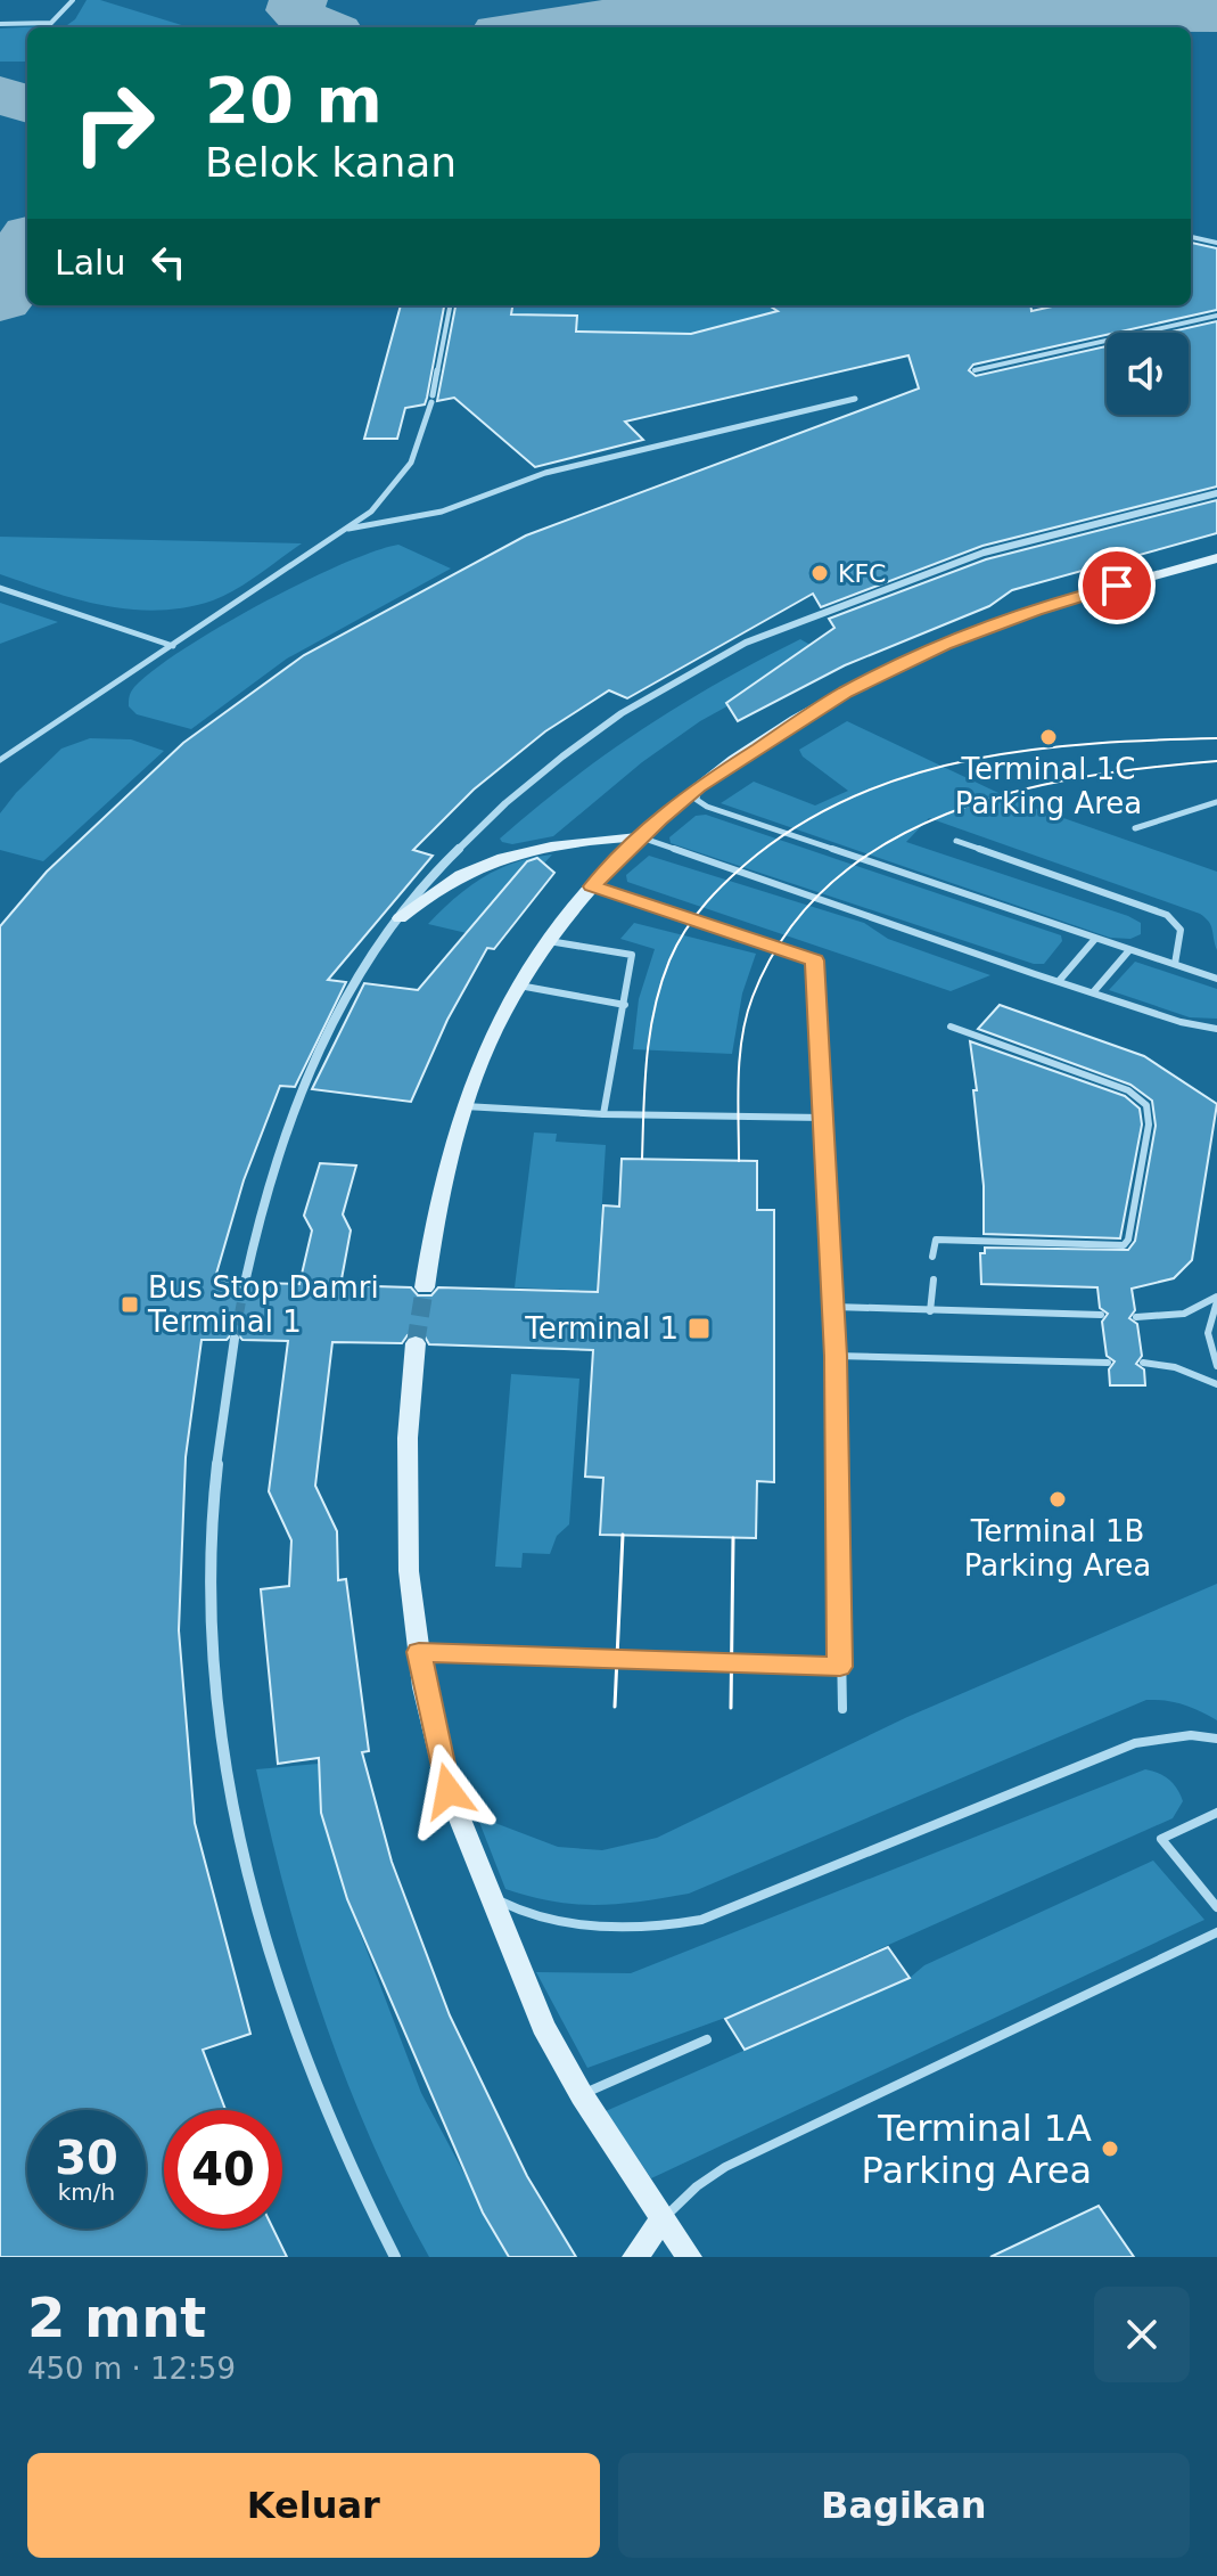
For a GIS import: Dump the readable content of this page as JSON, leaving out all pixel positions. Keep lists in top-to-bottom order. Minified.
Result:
{"places":{"other":["KFC","Terminal 1C Parking Area","Terminal 1B Parking Area","Terminal 1A Parking Area"],"transit":["Bus Stop Damri Terminal 1","Terminal 1"]},"page":{"turn":["20 m","Belok kanan"],"then":"Lalu","speed":"30 km/h","limit":"40","heading":["2 mnt","450 m · 12:59"],"buttons":["Keluar","Bagikan"]}}
